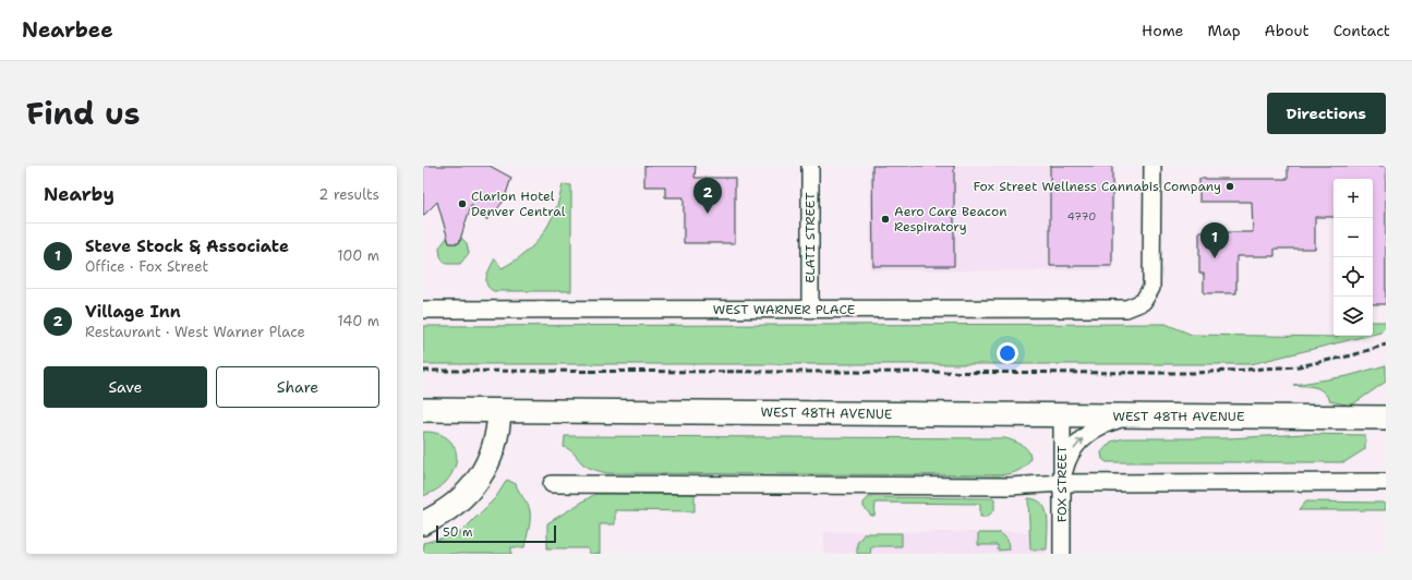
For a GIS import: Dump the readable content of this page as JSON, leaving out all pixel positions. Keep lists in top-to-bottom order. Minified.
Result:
{"streets":{"street":["ELATI STREET","WEST WARNER PLACE","WEST 48TH AVENUE","FOX STREET"]},"crossings":[["ELATI STREET","WEST WARNER PLACE"],["WEST 48TH AVENUE","FOX STREET"]],"places":["Fox Street Wellness Cannabis Company","Clarion Hotel Denver Central","Aero Care Beacon Respiratory"],"house_numbers":["4770"],"scale_bar":"50 m","page":{"header":"Nearbee","nav":["Home","Map","About","Contact"],"title":"Find us","buttons":["Directions",["Save","Share"]],"heading":["Nearby","2 results"],"pins":["2","1"],"map_buttons":["+","−"],"list":[{"mark":"1","name":"Steve Stock & Associate","note":"Office · Fox Street","value":"100 m"},{"mark":"2","name":"Village Inn","note":"Restaurant · West Warner Place","value":"140 m"}],"scale":"50 m"}}
